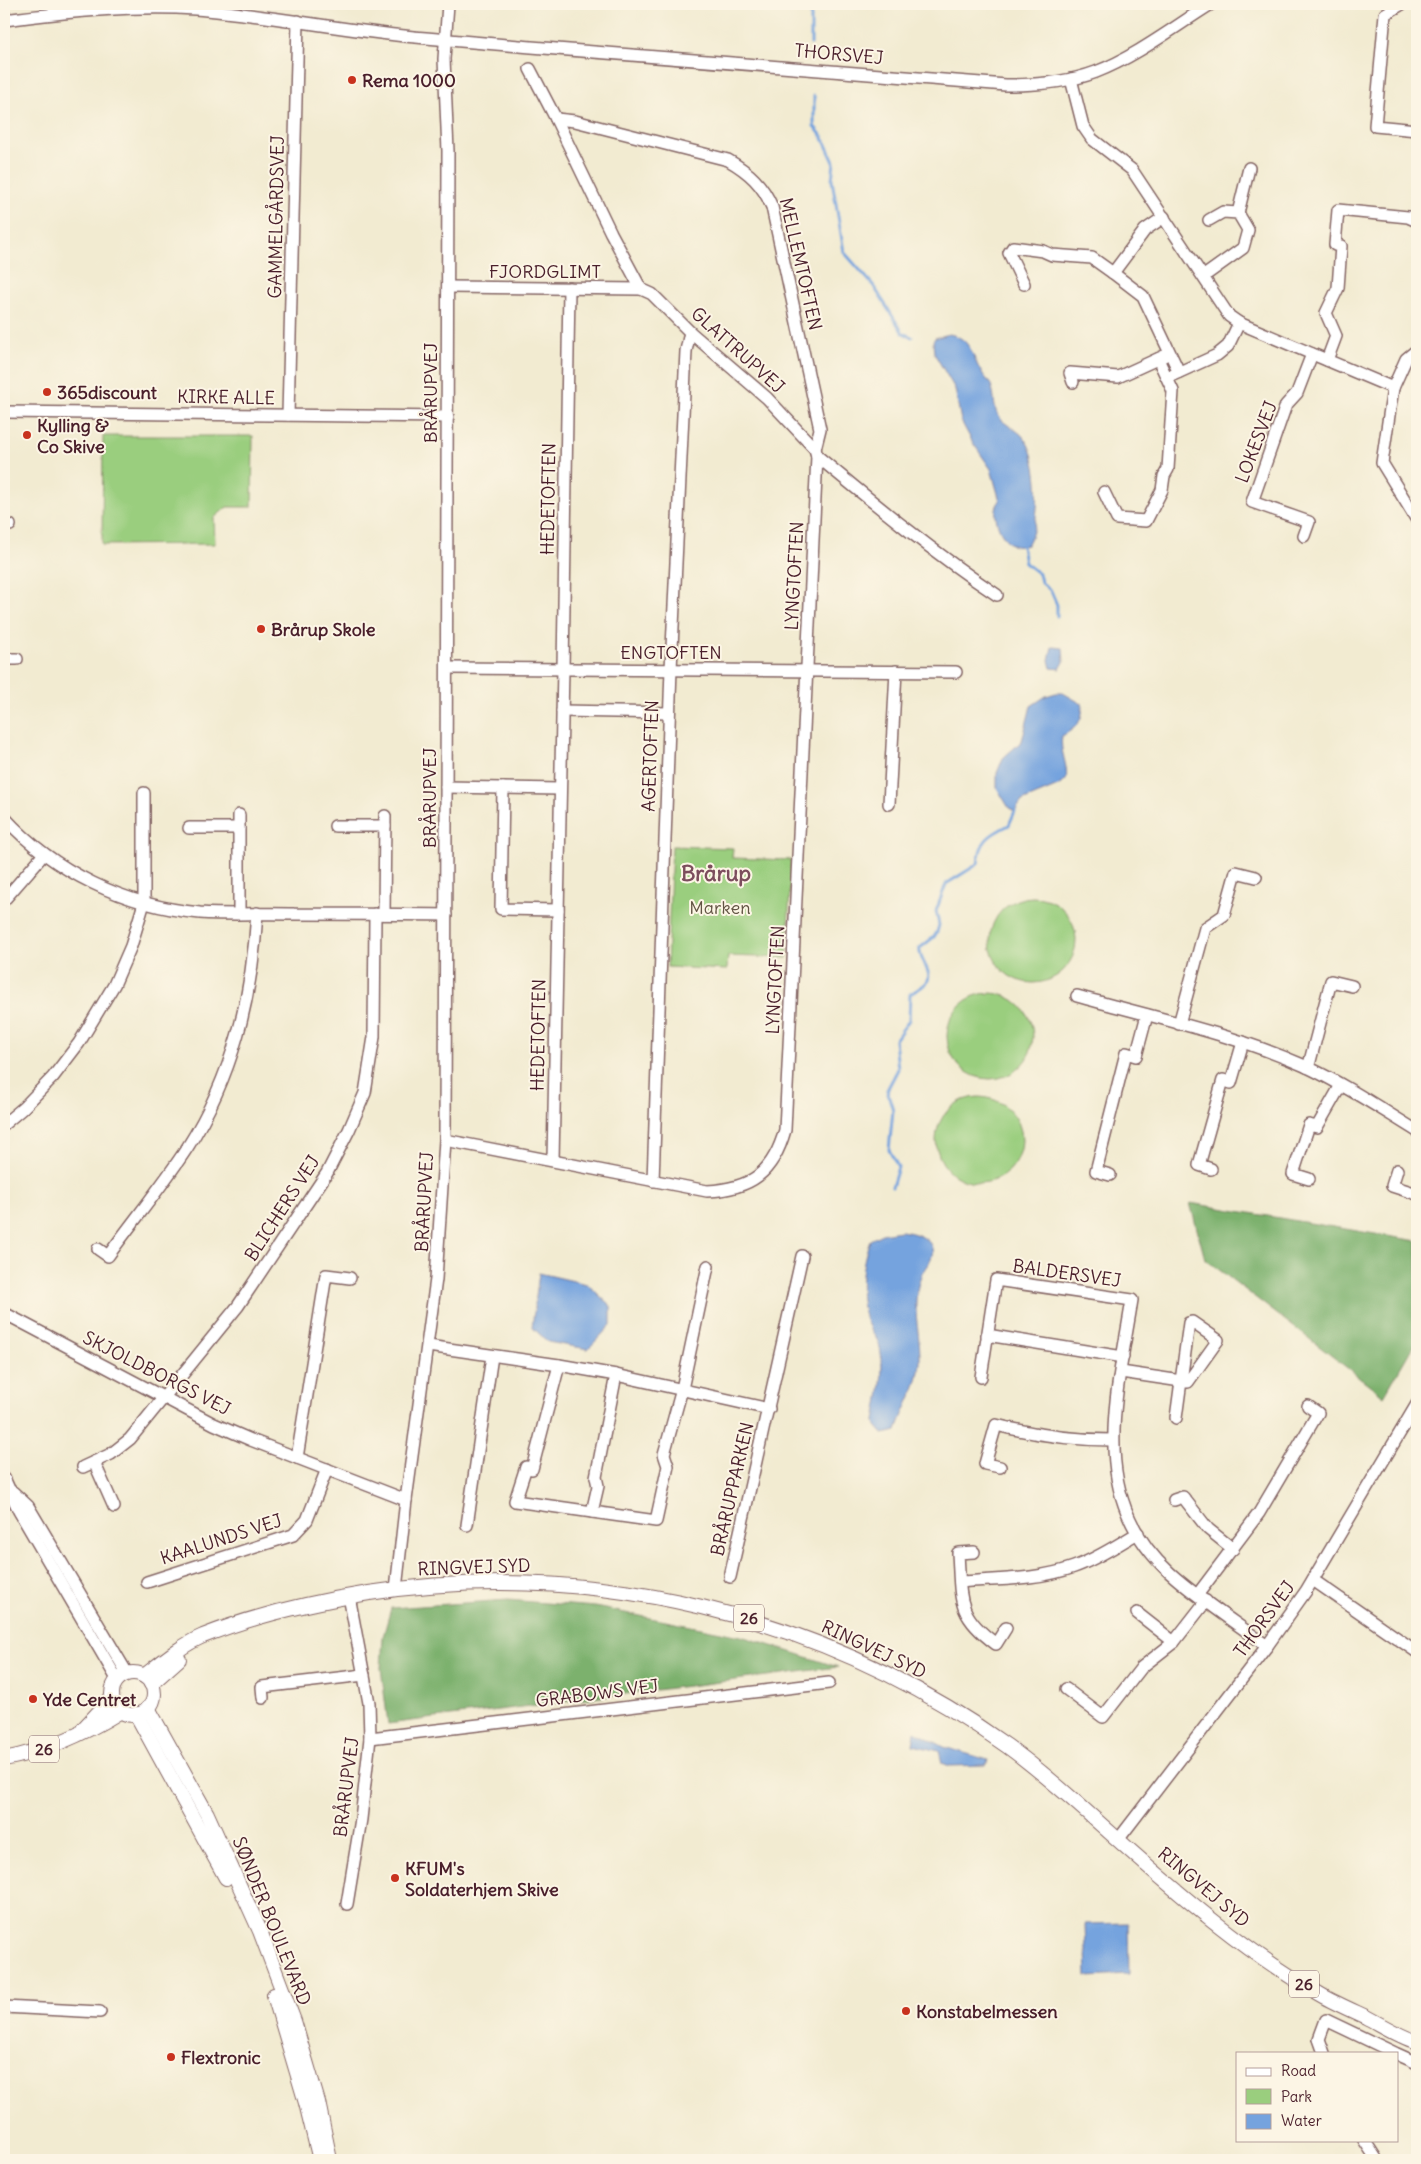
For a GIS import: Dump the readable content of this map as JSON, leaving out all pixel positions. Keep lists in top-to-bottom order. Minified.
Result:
{"streets":{"main road":["RINGVEJ SYD","26","SØNDER BOULEVARD"],"street":["THORSVEJ","GAMMELGÅRDSVEJ","MELLEMTOFTEN","FJORDGLIMT","GLATTRUPVEJ","BRÅRUPVEJ","KIRKE ALLE","LOKESVEJ","HEDETOFTEN","LYNGTOFTEN","ENGTOFTEN","AGERTOFTEN","BLICHERS VEJ","BALDERSVEJ","SKJOLDBORGS VEJ","BRÅRUPPARKEN","KAALUNDS VEJ","GRABOWS VEJ"]},"crossings":[["THORSVEJ","GAMMELGÅRDSVEJ"],["THORSVEJ","BRÅRUPVEJ"],["THORSVEJ","BALDERSVEJ"],["THORSVEJ","RINGVEJ SYD"],["GAMMELGÅRDSVEJ","KIRKE ALLE"],["MELLEMTOFTEN","GLATTRUPVEJ"],["MELLEMTOFTEN","LYNGTOFTEN"],["FJORDGLIMT","GLATTRUPVEJ"],["FJORDGLIMT","BRÅRUPVEJ"],["FJORDGLIMT","HEDETOFTEN"],["GLATTRUPVEJ","LYNGTOFTEN"],["GLATTRUPVEJ","AGERTOFTEN"],["BRÅRUPVEJ","KIRKE ALLE"],["BRÅRUPVEJ","LYNGTOFTEN"],["BRÅRUPVEJ","ENGTOFTEN"],["BRÅRUPVEJ","SKJOLDBORGS VEJ"],["BRÅRUPVEJ","BRÅRUPPARKEN"],["BRÅRUPVEJ","RINGVEJ SYD"],["BRÅRUPVEJ","GRABOWS VEJ"],["HEDETOFTEN","LYNGTOFTEN"],["HEDETOFTEN","ENGTOFTEN"],["LYNGTOFTEN","ENGTOFTEN"],["LYNGTOFTEN","AGERTOFTEN"],["ENGTOFTEN","AGERTOFTEN"],["BLICHERS VEJ","SKJOLDBORGS VEJ"],["SKJOLDBORGS VEJ","KAALUNDS VEJ"],["RINGVEJ SYD","26"],["RINGVEJ SYD","SØNDER BOULEVARD"],["26","SØNDER BOULEVARD"]],"districts":["Brårup"],"parks":["Marken"],"places":["Rema 1000","365discount","Kylling & Co Skive","Brårup Skole","Yde Centret","KFUM's Soldaterhjem Skive","Konstabelmessen","Flextronic"],"legend":["Road","Park","Water"]}
